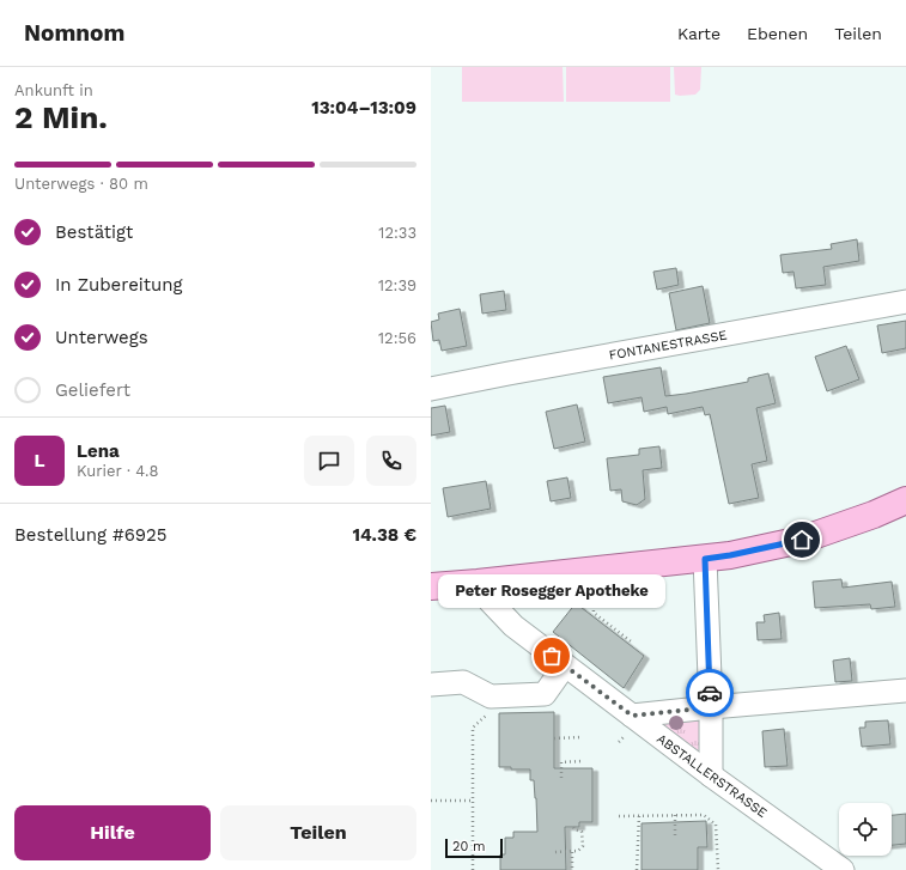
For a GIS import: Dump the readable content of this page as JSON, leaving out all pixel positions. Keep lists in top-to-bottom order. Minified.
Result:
{"streets":{"street":["FONTANESTRASSE","ABSTALLERSTRASSE"]},"places":["Peter Rosegger Apotheke"],"scale_bar":"20 m","page":{"header":"Nomnom","nav":["Karte","Ebenen","Teilen"],"heading":["2 Min.","Ankunft in","13:04–13:09"],"panel":["Lena","Kurier · 4.8","Bestellung #6925","14.38 €"],"bar":"Unterwegs · 80 m","list":[["Bestätigt","12:33"],["In Zubereitung","12:39"],["Unterwegs","12:56"],"Geliefert"],"round":"L","bubble":"Peter Rosegger Apotheke","buttons":["Hilfe","Teilen"],"scale":"20 m"}}
